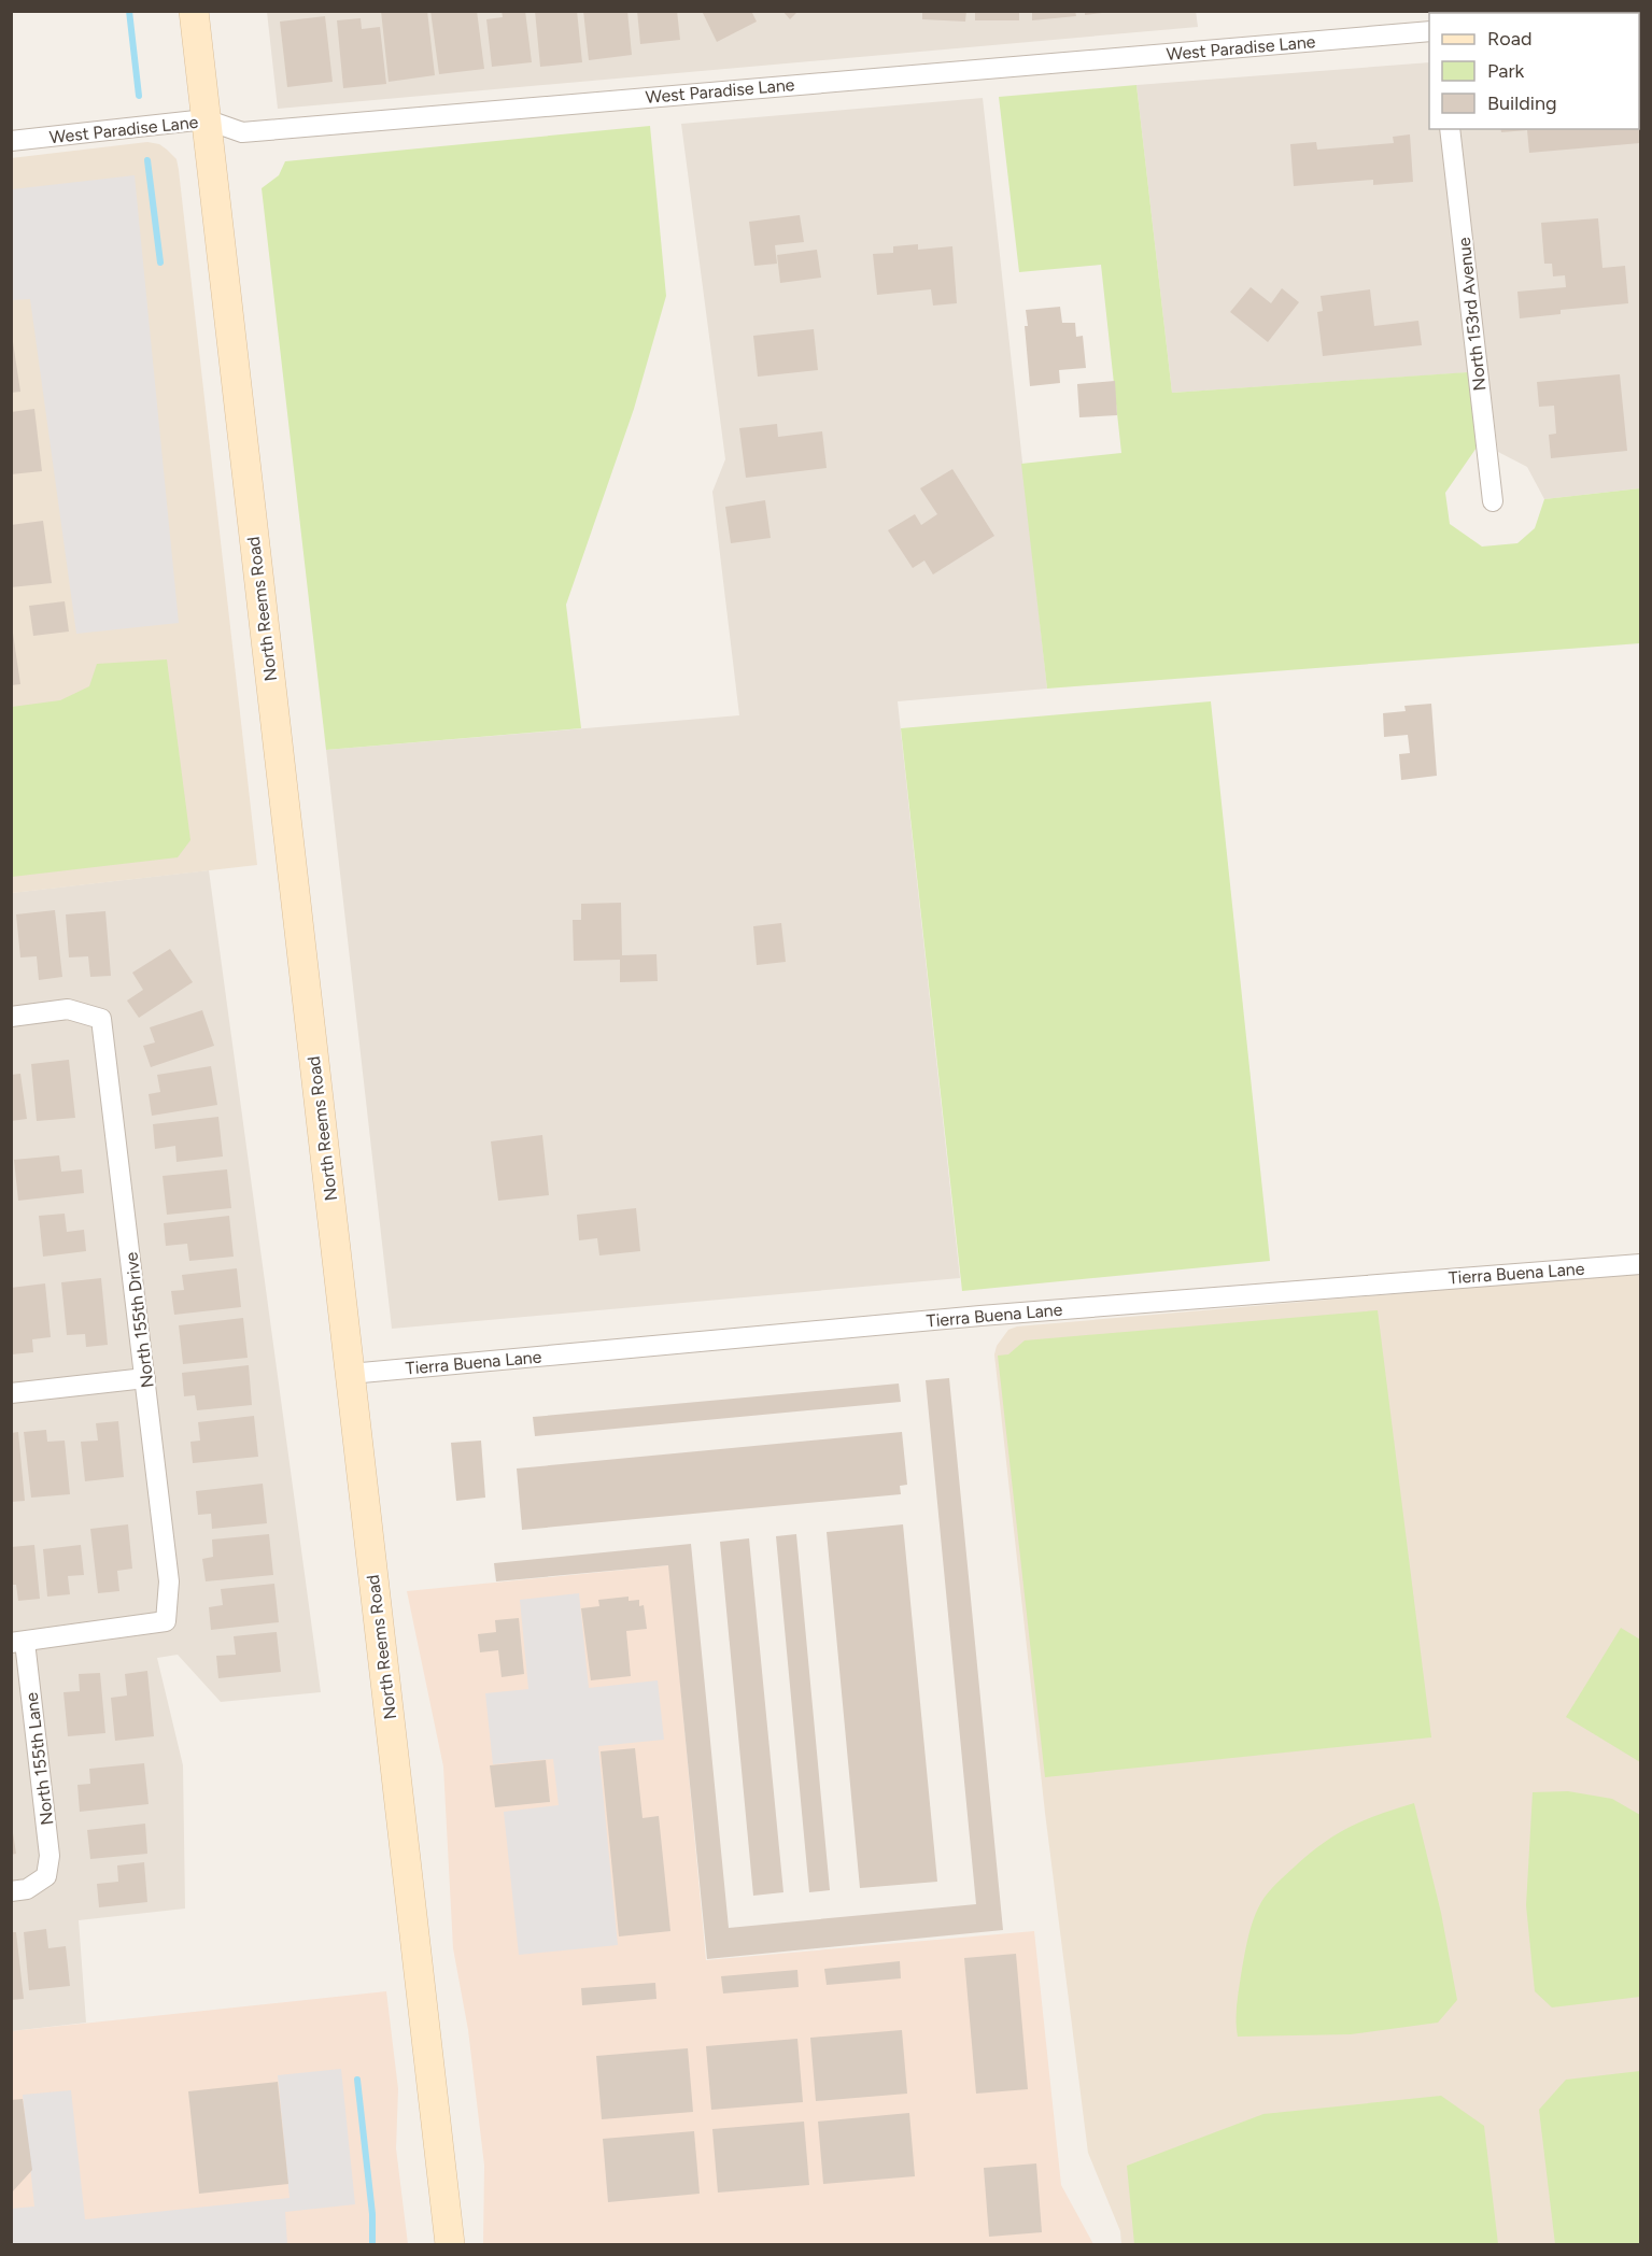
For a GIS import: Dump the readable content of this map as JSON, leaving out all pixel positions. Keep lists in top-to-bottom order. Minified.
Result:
{"streets":{"main road":["North Reems Road"],"street":["West Paradise Lane","North 153rd Avenue","Tierra Buena Lane","North 155th Drive","North 155th Lane"]},"crossings":[["West Paradise Lane","North Reems Road"],["North Reems Road","Tierra Buena Lane"],["North 155th Drive","North 155th Lane"]],"legend":["Road","Park","Building"]}
